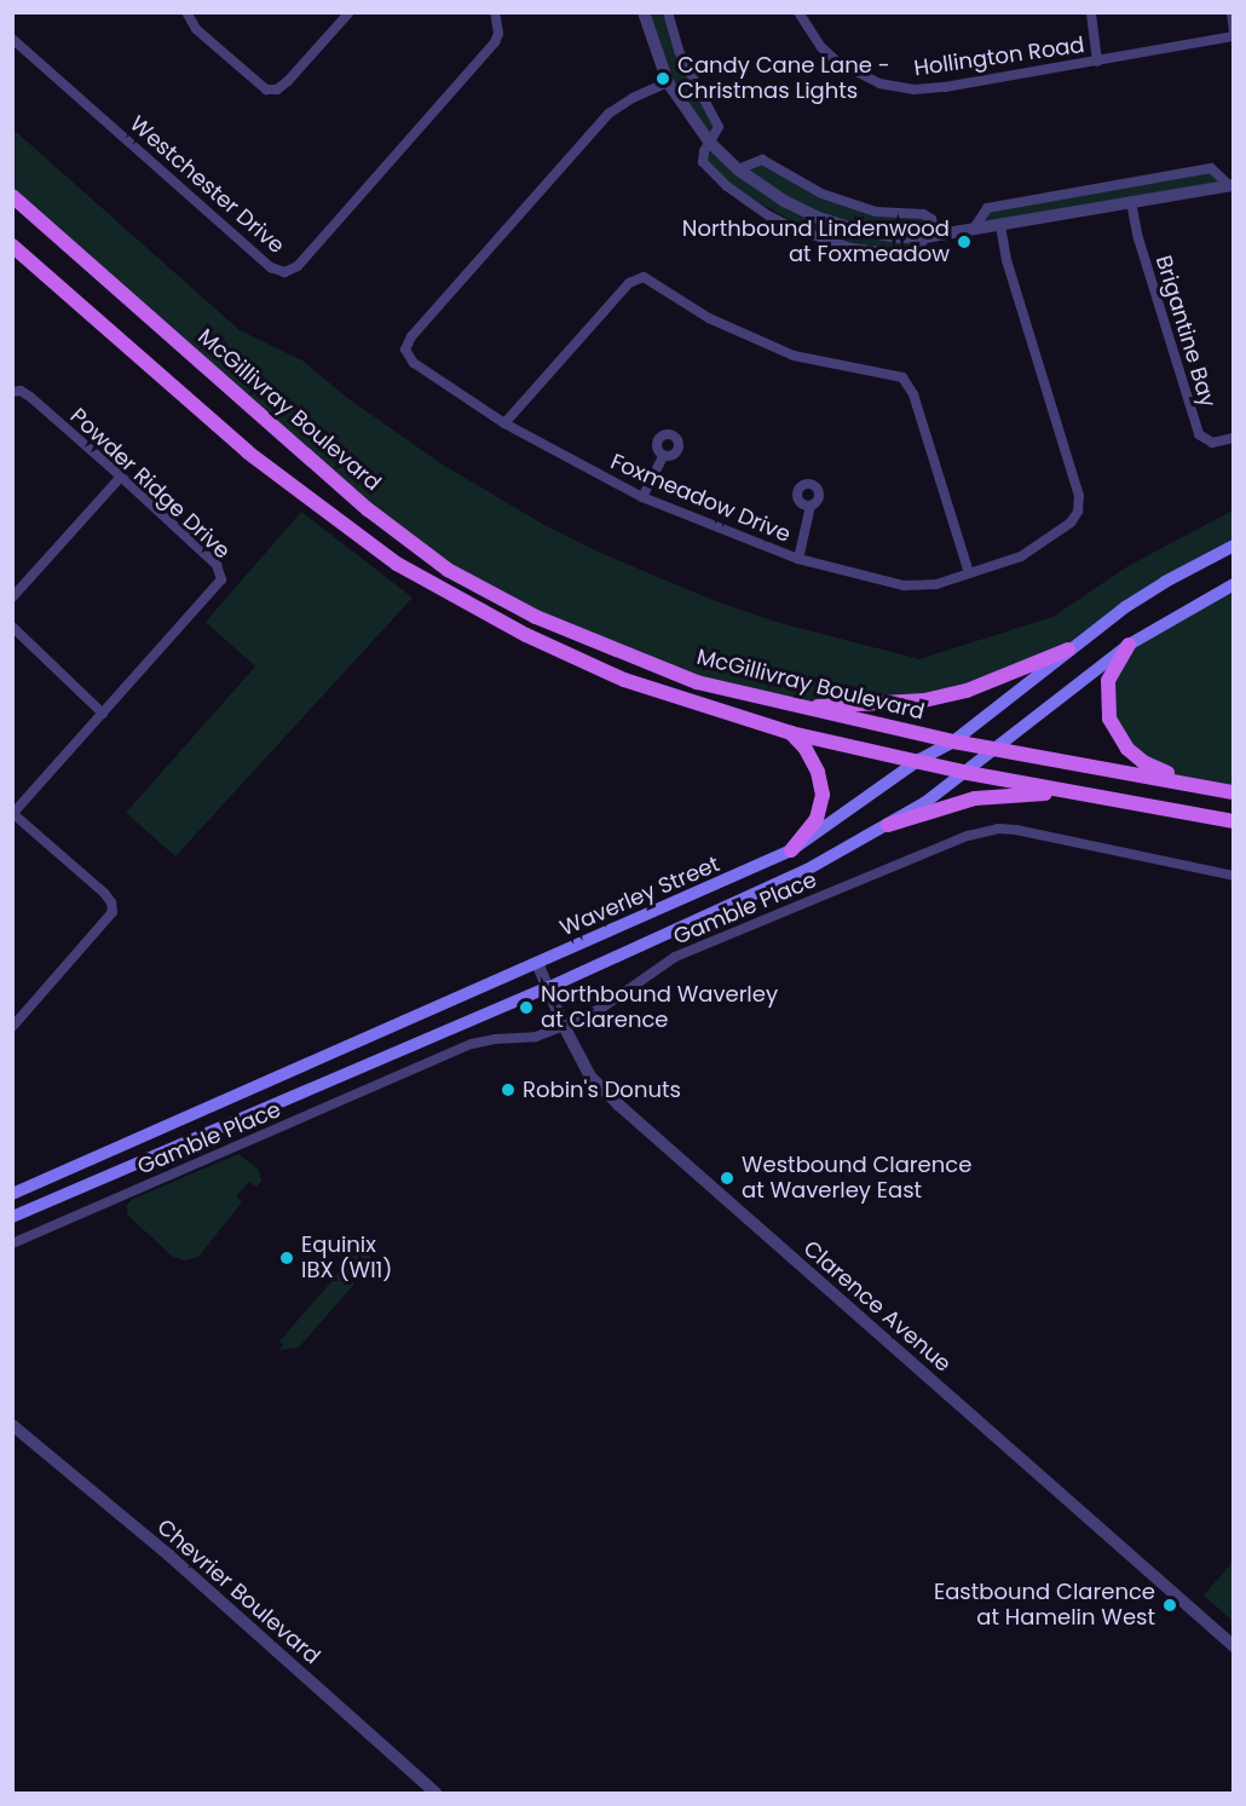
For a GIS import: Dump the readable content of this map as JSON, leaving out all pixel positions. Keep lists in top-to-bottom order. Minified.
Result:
{"streets":{"main road":["McGillivray Boulevard","Waverley Street"],"street":["Hollington Road","Westchester Drive","Brigantine Bay","Powder Ridge Drive","Foxmeadow Drive","Gamble Place","Clarence Avenue","Chevrier Boulevard"]},"crossings":[["McGillivray Boulevard","Waverley Street"],["Waverley Street","Clarence Avenue"],["Gamble Place","Clarence Avenue"]],"places":["Candy Cane Lane - Christmas Lights","Northbound Lindenwood at Foxmeadow","Northbound Waverley at Clarence","Robin's Donuts","Westbound Clarence at Waverley East","Equinix IBX (WI1)","Eastbound Clarence at Hamelin West"]}
